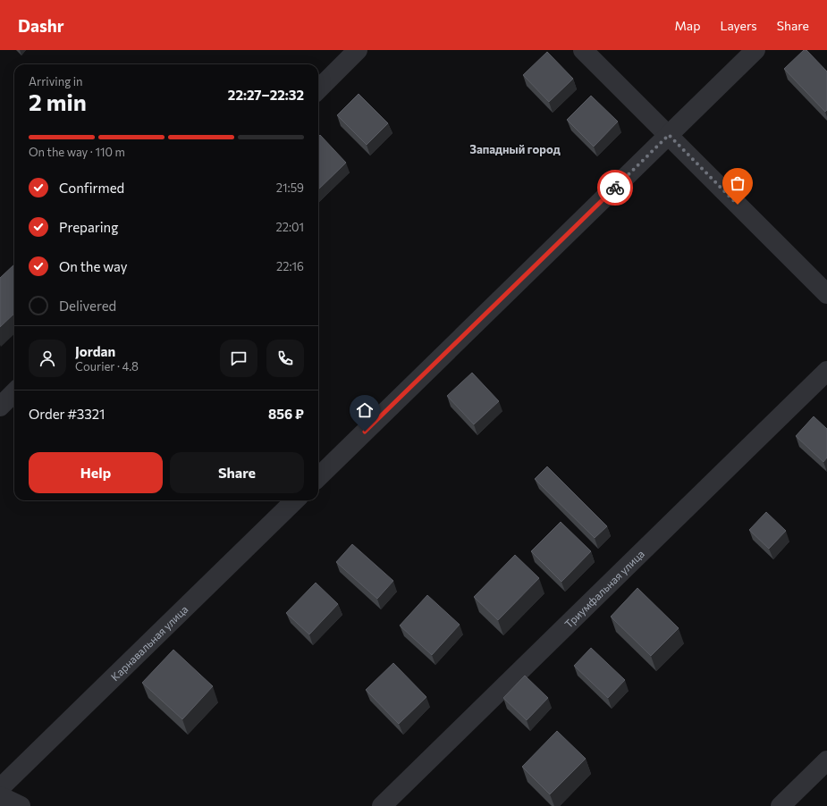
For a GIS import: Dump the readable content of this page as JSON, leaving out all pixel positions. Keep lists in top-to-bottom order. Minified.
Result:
{"streets":{"street":["Триумфальная улица","Карнавальная улица"]},"districts":["Западный город"],"page":{"header":"Dashr","nav":["Map","Layers","Share"],"heading":["2 min","Arriving in","22:27–22:32"],"panel":["Jordan","Courier · 4.8","Order #3321","856 ₽"],"bar":"On the way · 110 m","list":[["Confirmed","21:59"],["Preparing","22:01"],["On the way","22:16"],"Delivered"],"buttons":["Help","Share"]}}
